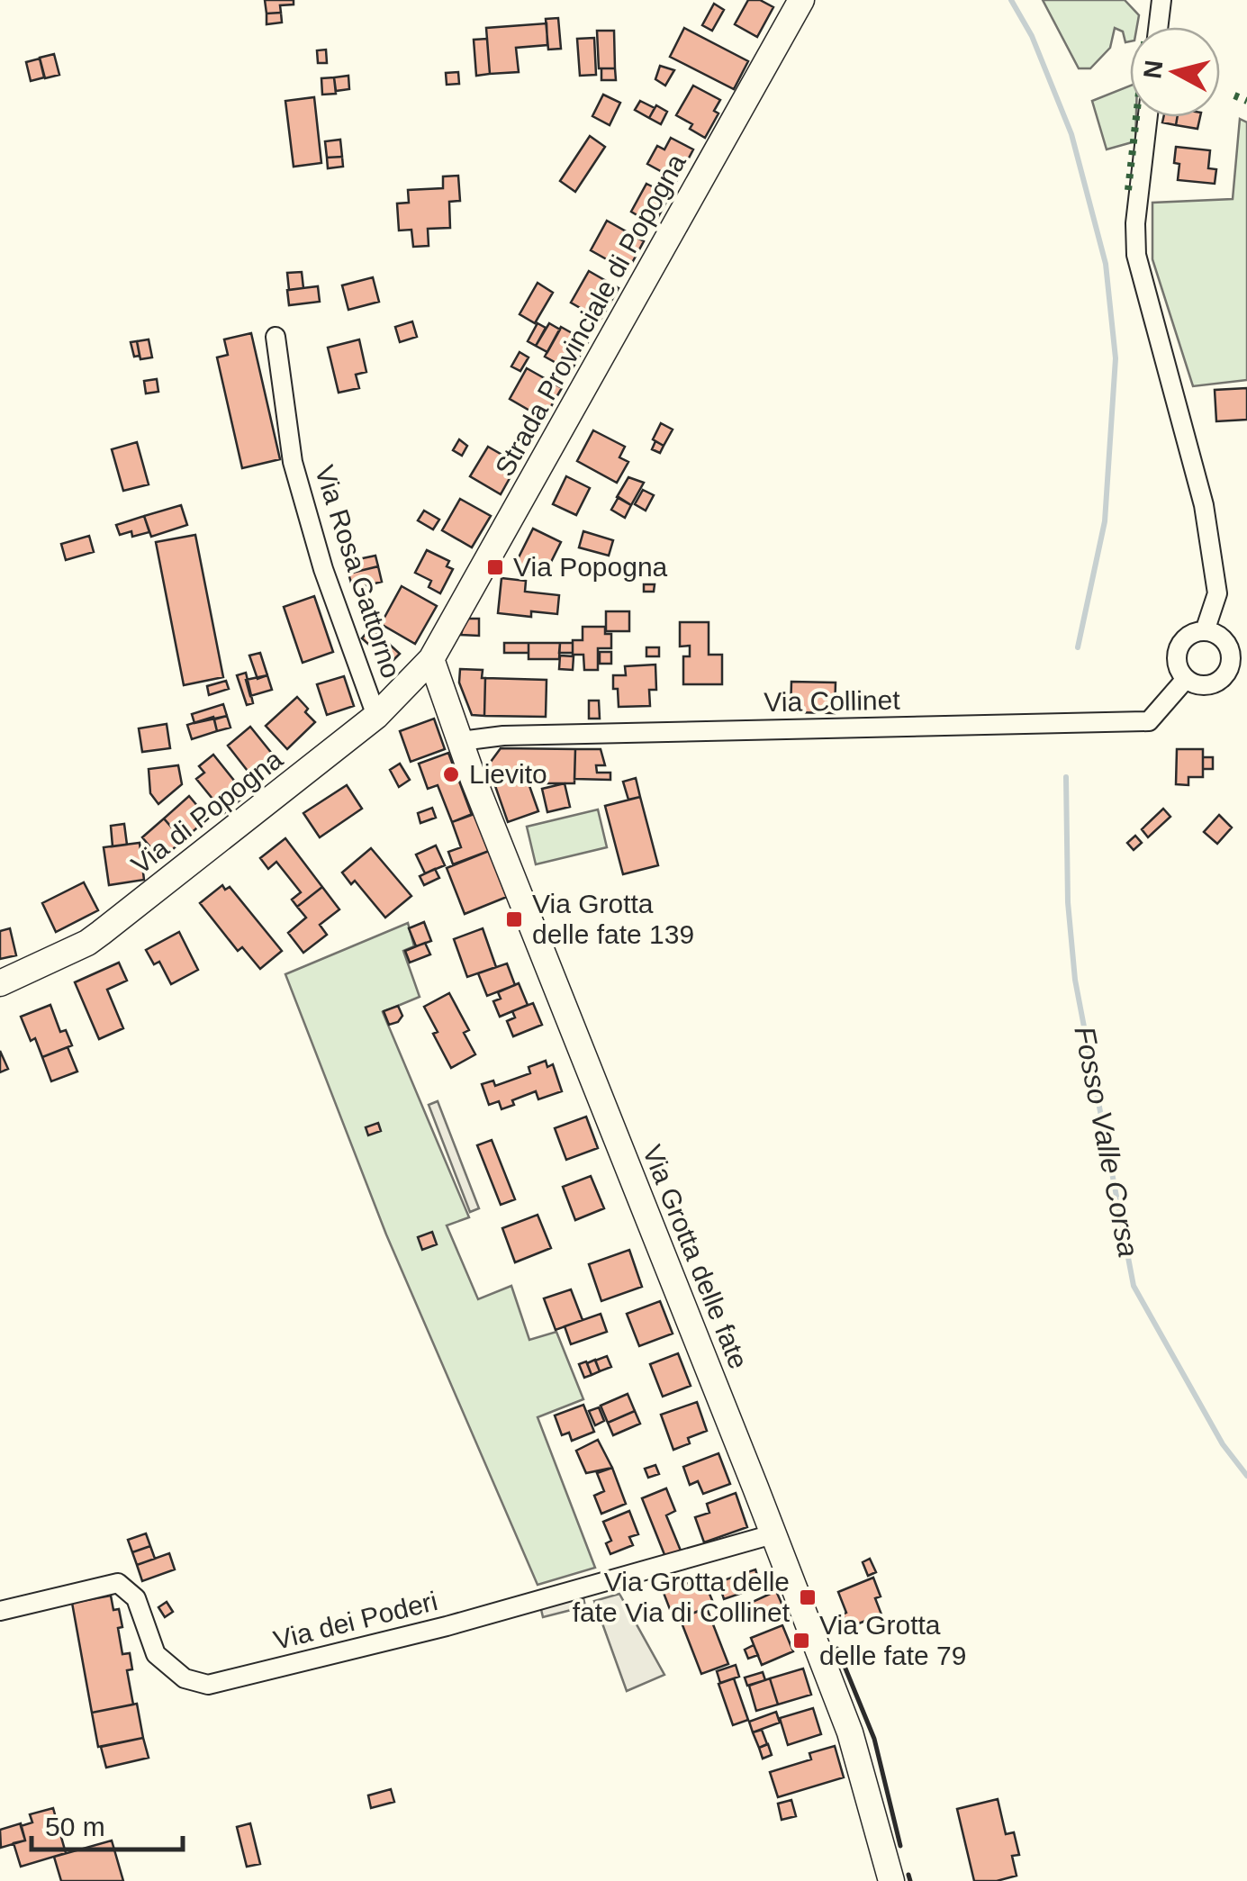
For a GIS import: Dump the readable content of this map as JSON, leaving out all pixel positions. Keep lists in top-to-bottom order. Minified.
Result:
{"streets":{"street":["Strada Provinciale di Popogna","Via Rosa Gattorno","Via Collinet","Via di Popogna","Via Grotta delle fate","Via dei Poderi"]},"crossings":[["Strada Provinciale di Popogna","Via di Popogna"],["Strada Provinciale di Popogna","Via Grotta delle fate"],["Via Rosa Gattorno","Via di Popogna"],["Via Collinet","Via Grotta delle fate"],["Via di Popogna","Via Grotta delle fate"],["Via Grotta delle fate","Via dei Poderi"]],"water":["Fosso Valle Corsa"],"places":{"transit":["Via Popogna","Via Grotta delle fate 139","Via Grotta delle fate Via di Collinet","Via Grotta delle fate 79"],"other":["Lievito"]},"scale_bar":"50 m","north":"left"}
